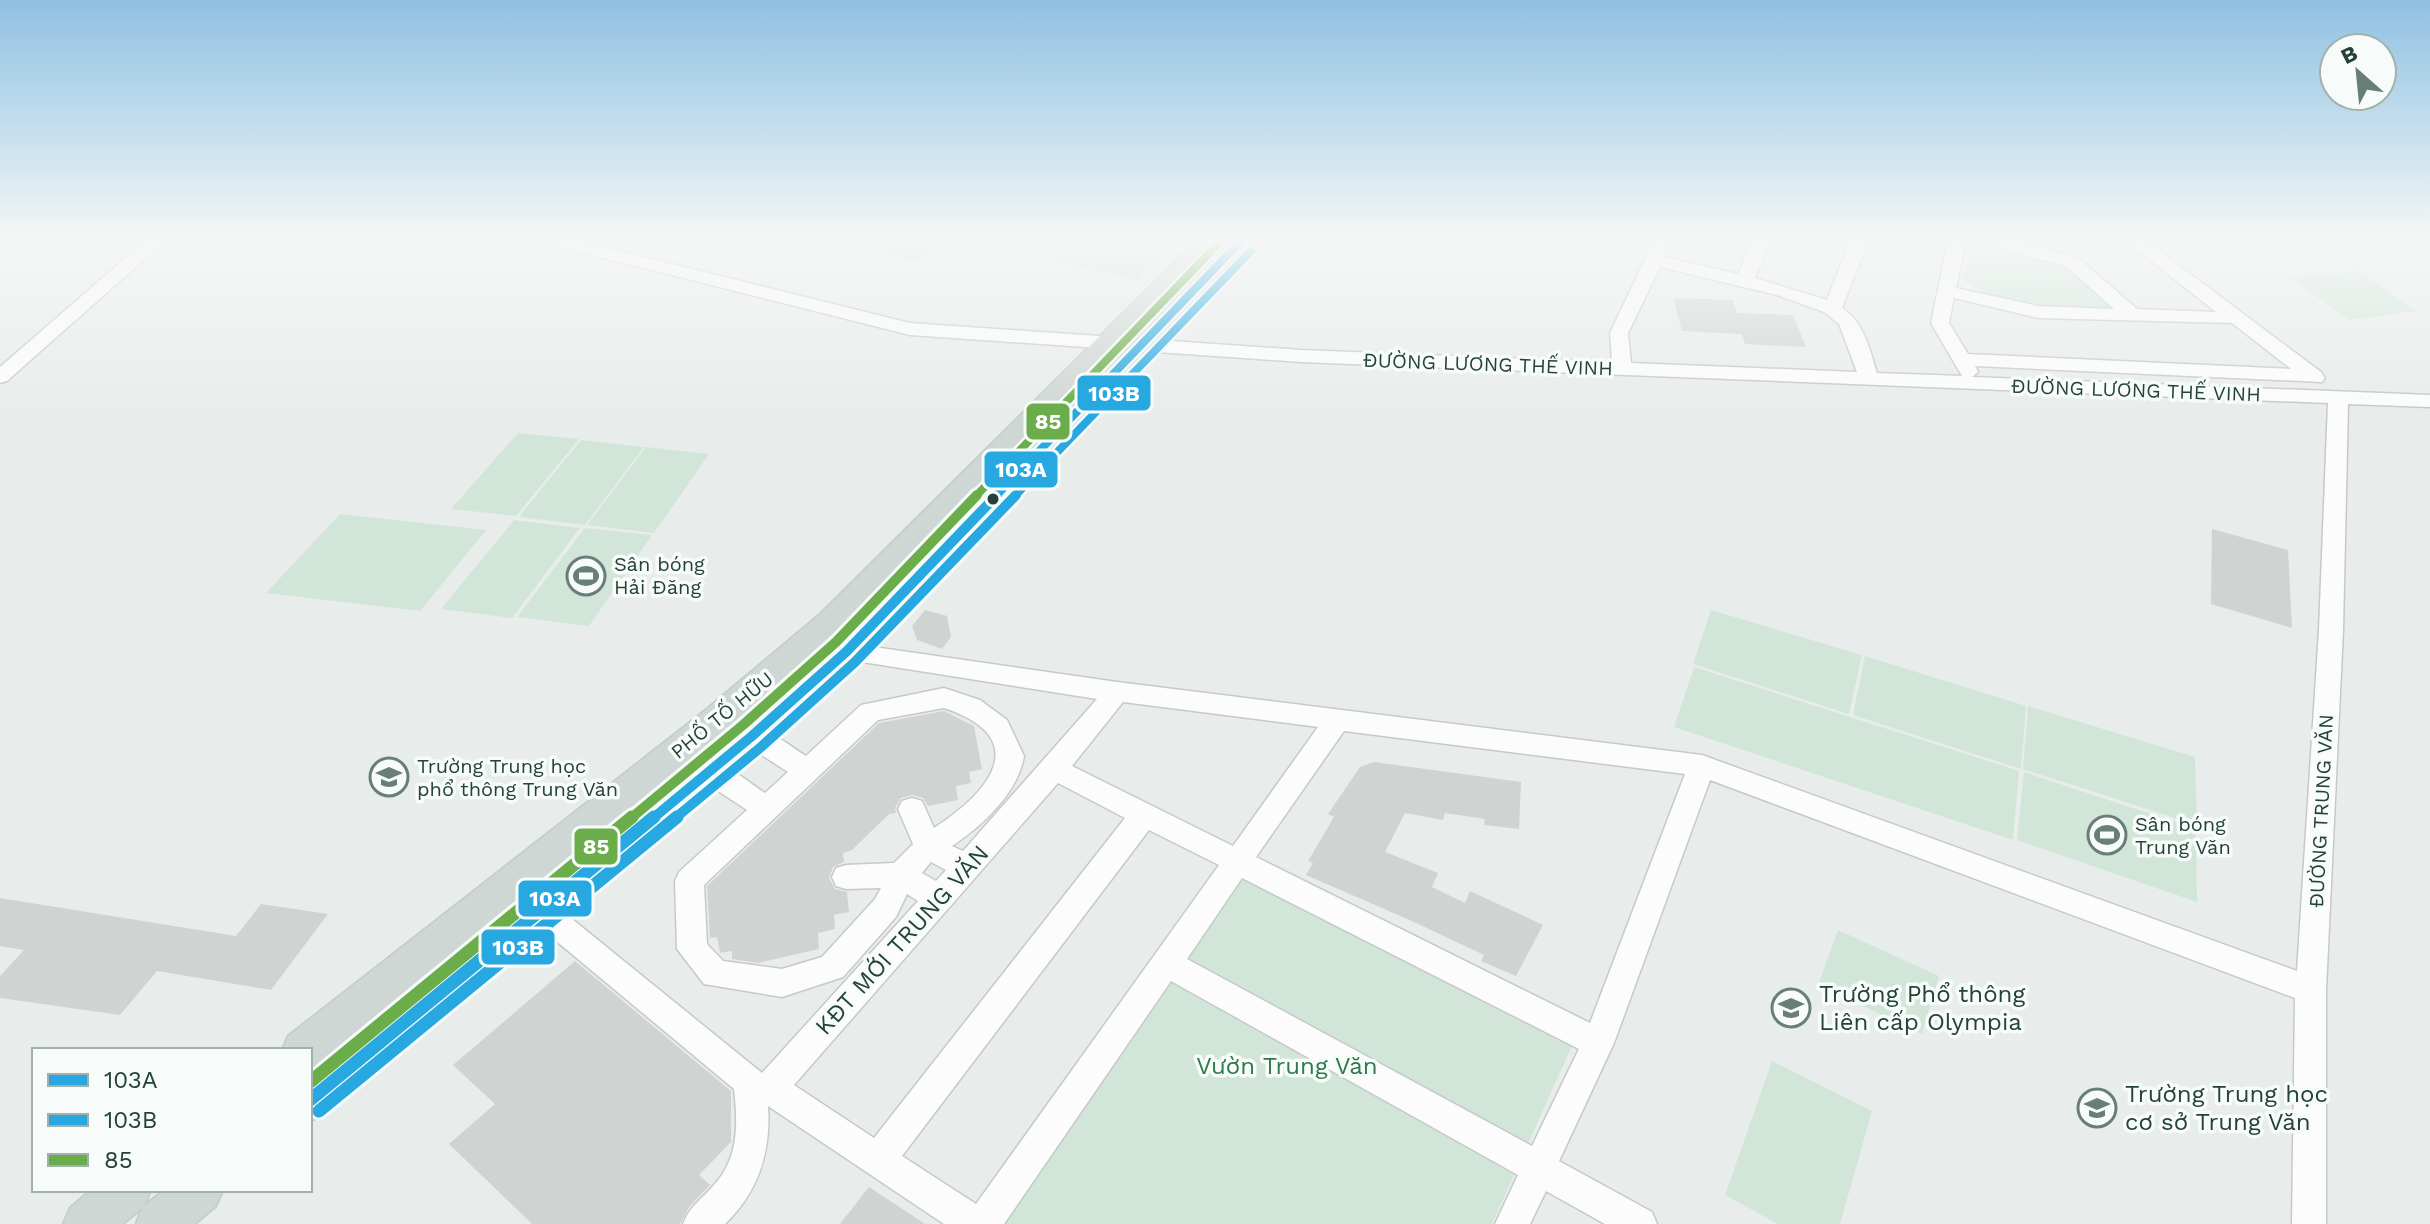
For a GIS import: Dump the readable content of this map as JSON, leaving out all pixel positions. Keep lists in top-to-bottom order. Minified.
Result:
{"streets":{"main road":["PHỐ TỐ HỮU"],"street":["ĐƯỜNG LƯƠNG THẾ VINH","ĐƯỜNG TRUNG VĂN","KĐT MỚI TRUNG VĂN"]},"crossings":[["ĐƯỜNG LƯƠNG THẾ VINH","PHỐ TỐ HỮU"],["ĐƯỜNG LƯƠNG THẾ VINH","ĐƯỜNG TRUNG VĂN"]],"parks":["Vườn Trung Văn"],"places":{"sports":["Sân bóng Hải Đăng","Sân bóng Trung Văn"],"school or university":["Trường Trung học phổ thông Trung Văn","Trường Phổ thông Liên cấp Olympia","Trường Trung học cơ sở Trung Văn"]},"lines":["transit line 103A","transit line 103B","transit line 85"],"legend":["103A","103B","85"],"north":"top left"}
